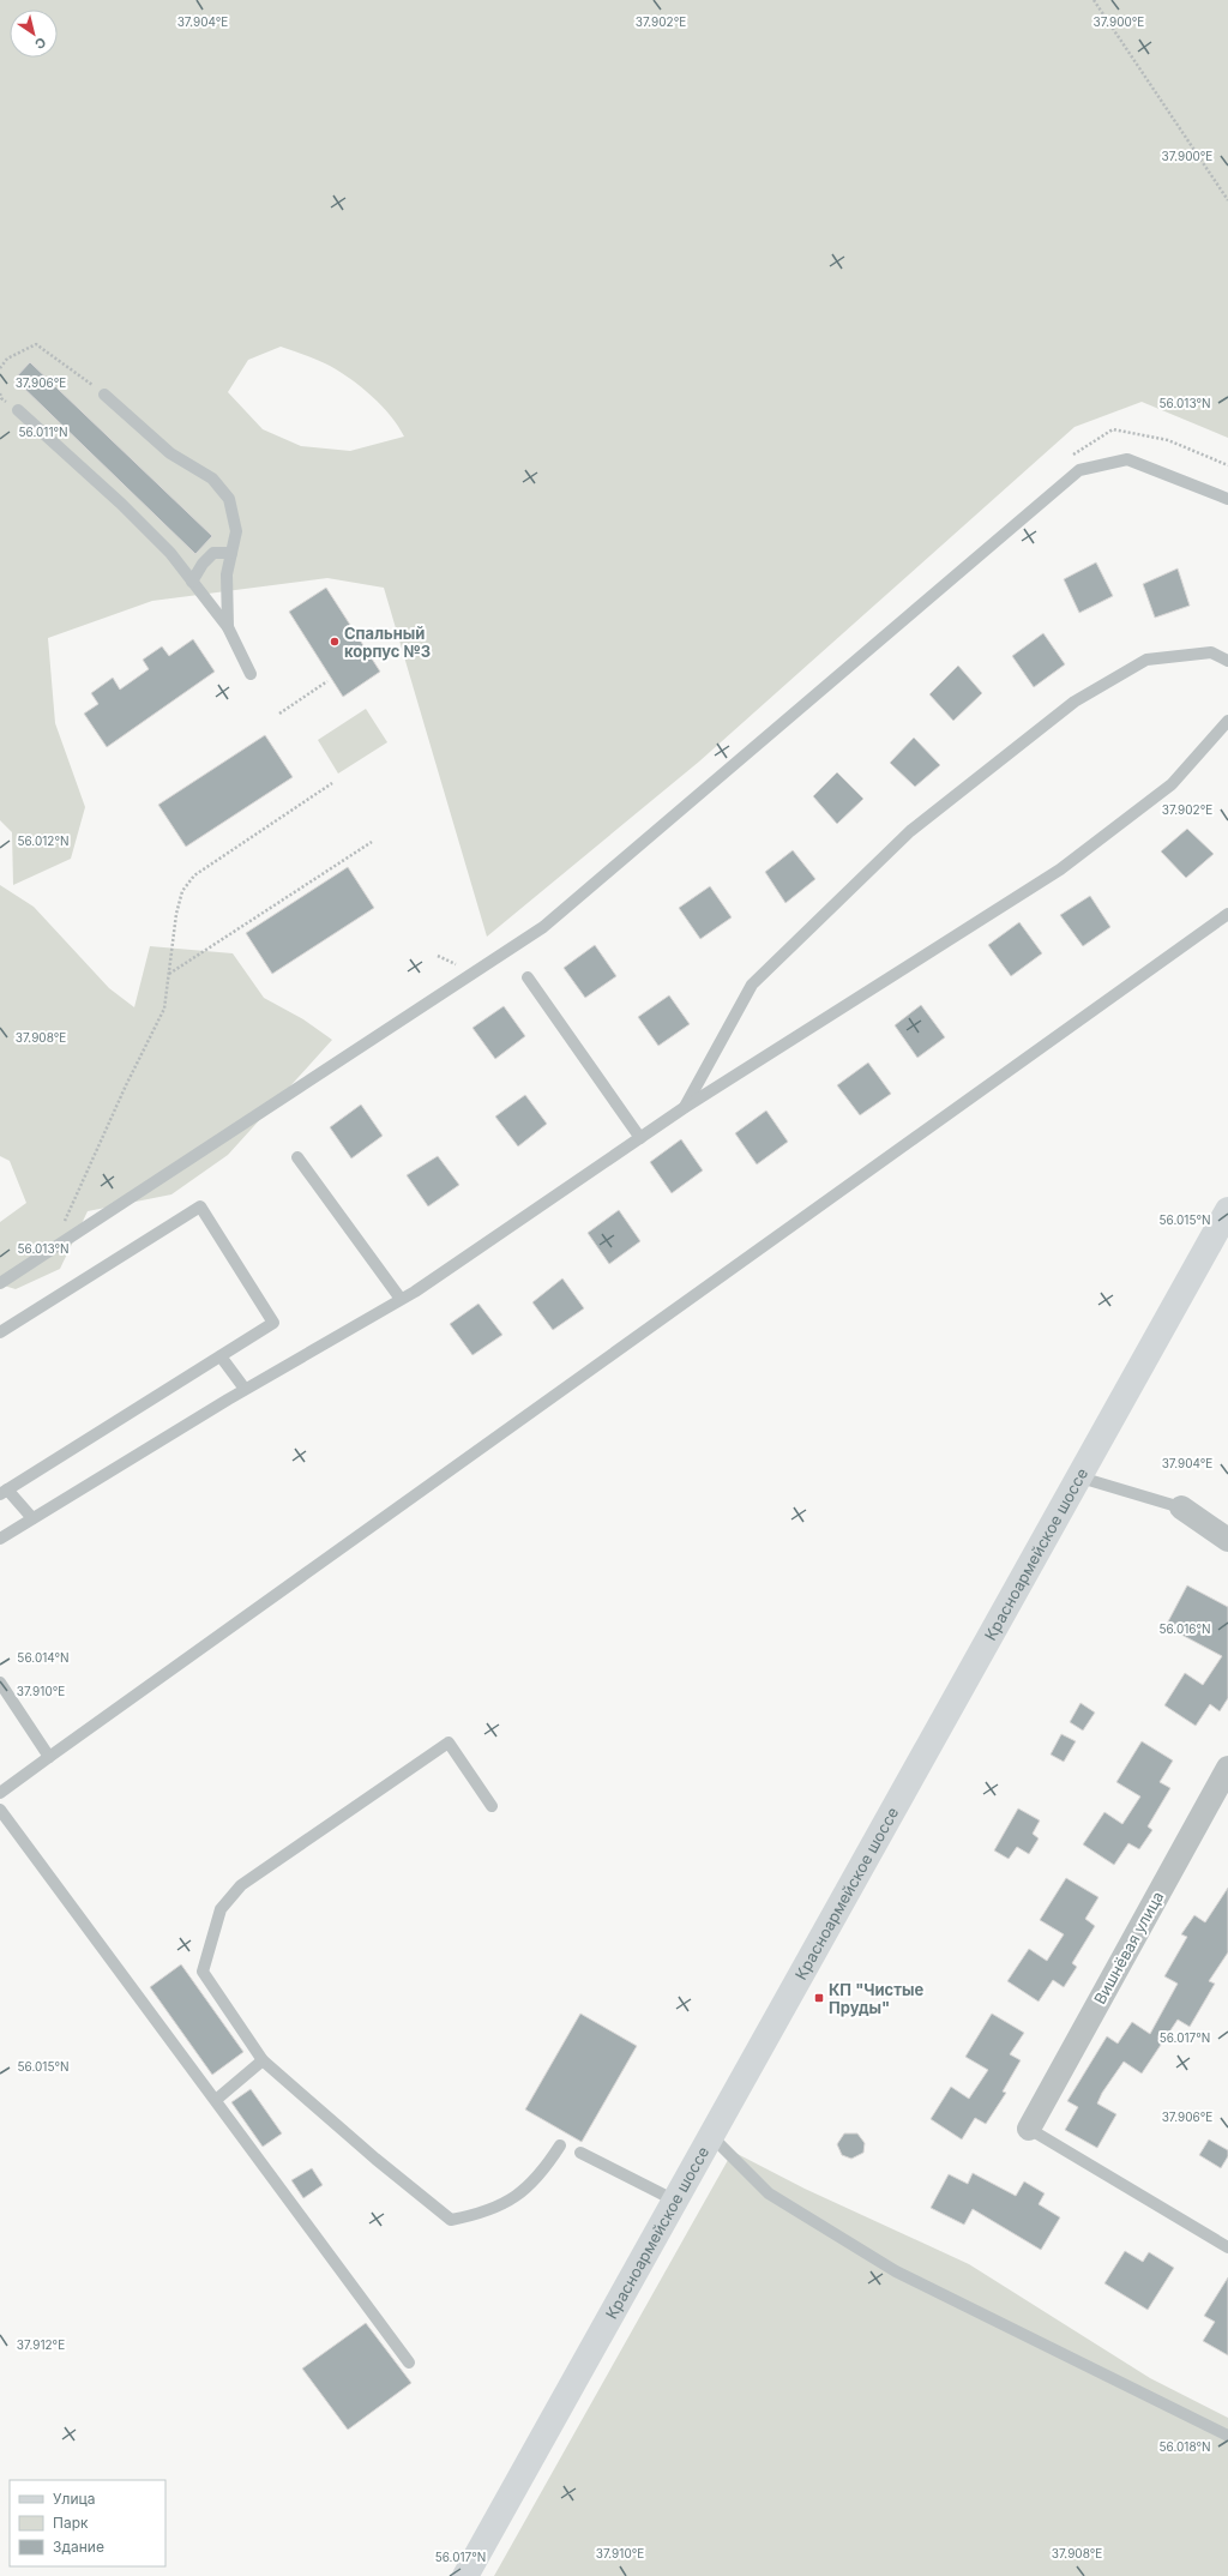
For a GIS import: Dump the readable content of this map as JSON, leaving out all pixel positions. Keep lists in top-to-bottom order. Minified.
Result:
{"streets":{"main road":["Красноармейское шоссе"],"street":["Вишнёвая улица"]},"places":{"other":["Спальный корпус №3"],"transit":["КП \"Чистые Пруды\""]},"legend":["Улица","Парк","Здание"],"north":"bottom right","coordinates":["37.904°E","37.902°E","37.900°E","37.906°E","56.013°N","56.011°N","56.012°N","37.908°E","56.015°N","56.016°N","56.014°N","37.910°E","56.017°N","37.912°E","56.018°N"]}
